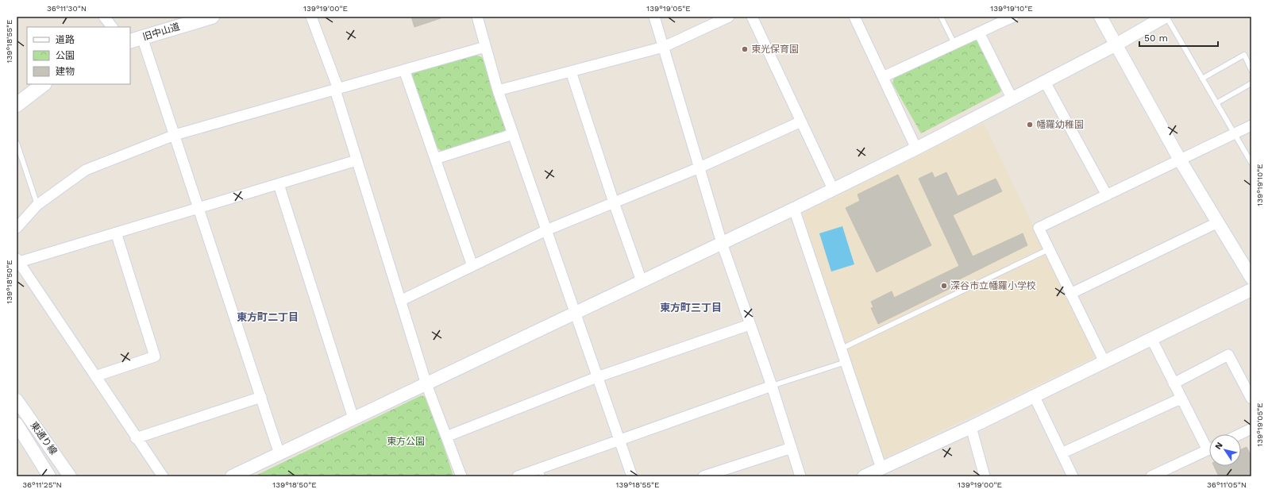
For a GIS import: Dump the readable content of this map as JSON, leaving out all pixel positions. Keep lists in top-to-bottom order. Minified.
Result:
{"streets":{"main road":["旧中山道"],"street":["東通り線"]},"districts":["東方町三丁目","東方町二丁目"],"parks":["東方公園"],"places":["東光保育園","幡羅幼稚園","深谷市立幡羅小学校"],"legend":["道路","公園","建物"],"scale_bar":"50 m","north":"top left","coordinates":["36°11'30\"N","139°19'00\"E","139°19'05\"E","139°19'10\"E","139°18'55\"E","139°18'50\"E","36°11'25\"N","36°11'05\"N"]}
